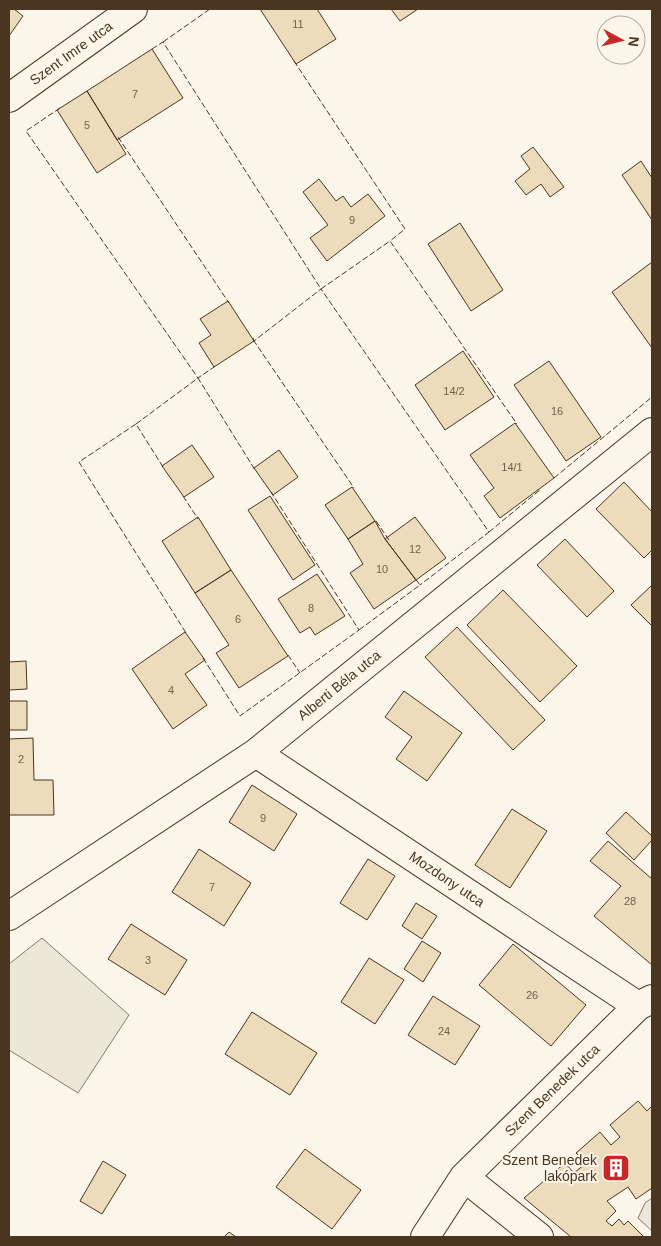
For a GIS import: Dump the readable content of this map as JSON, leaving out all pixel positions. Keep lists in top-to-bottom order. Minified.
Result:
{"streets":{"street":["Szent Imre utca","Alberti Béla utca","Mozdony utca","Szent Benedek utca"]},"crossings":[["Alberti Béla utca","Mozdony utca"],["Mozdony utca","Szent Benedek utca"]],"places":{"building":["Szent Benedek lakópark"]},"house_numbers":["11","7","5","9","14/2","16","14/1","12","10","8","6","4","2","9","7","28","3","26","24"],"north":"right"}
